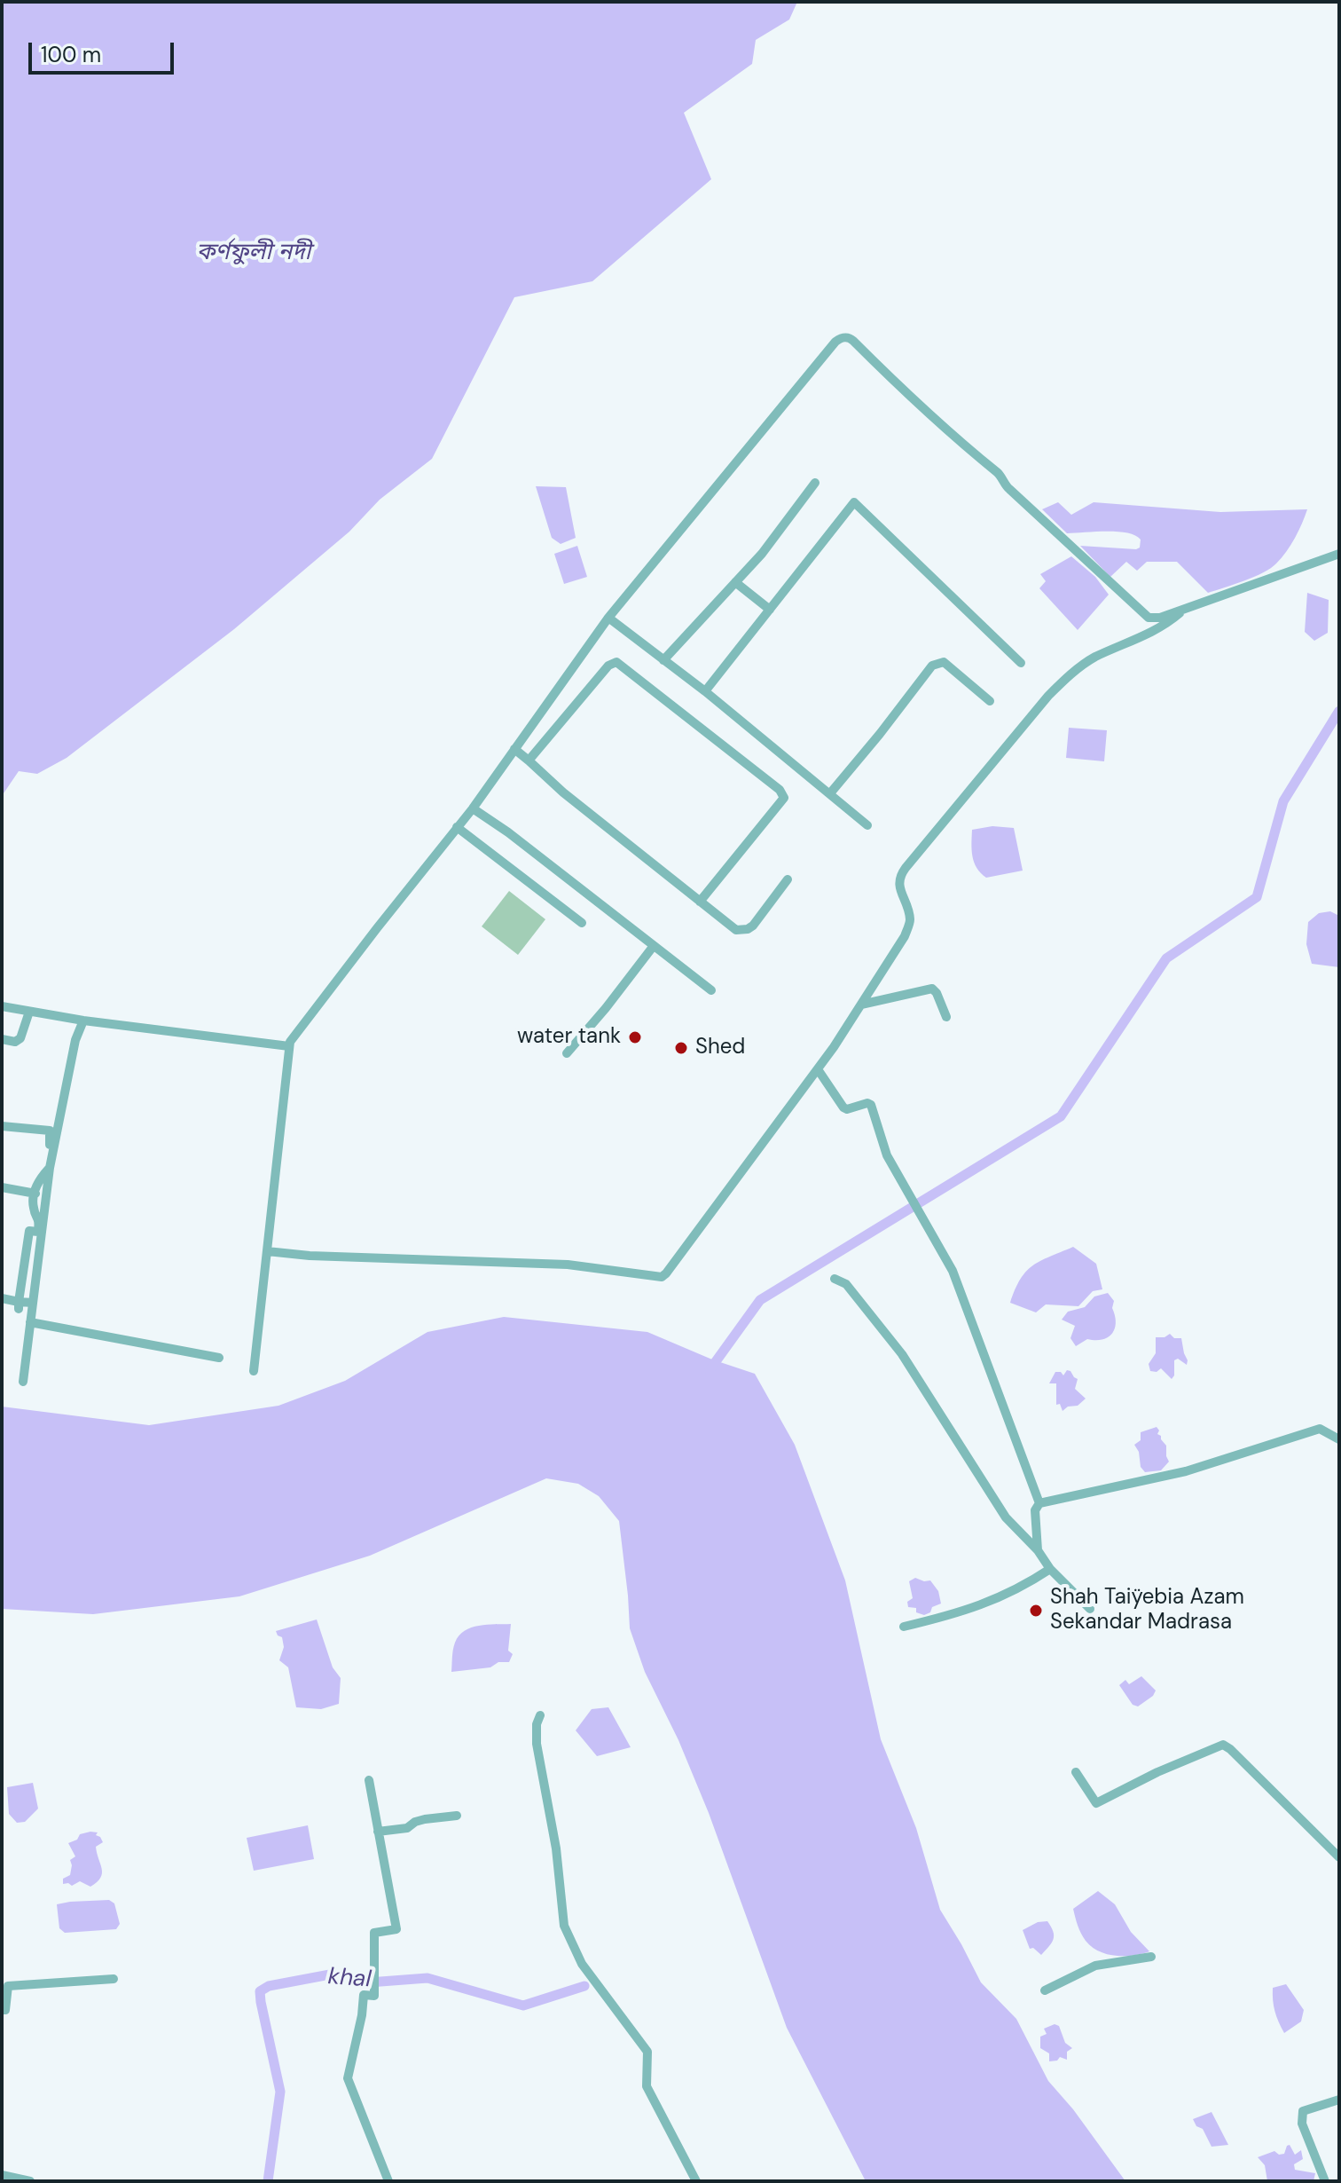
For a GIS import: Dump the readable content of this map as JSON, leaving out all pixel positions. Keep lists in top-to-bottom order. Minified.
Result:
{"water":["কর্ণফুলী নদী","khal"],"places":["water tank","Shed","Shah Taiÿebia Azam Sekandar Madrasa"],"scale_bar":"100 m"}
